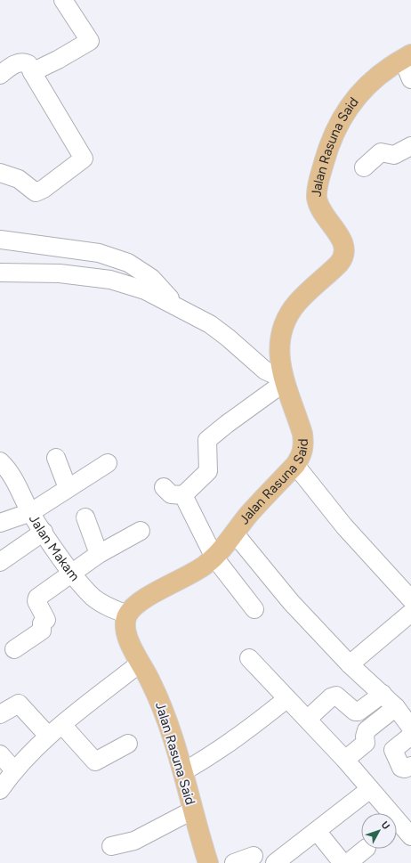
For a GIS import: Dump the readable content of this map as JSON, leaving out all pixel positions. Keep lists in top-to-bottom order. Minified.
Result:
{"streets":{"main road":["Jalan Rasuna Said"],"street":["Jalan Makam"]},"crossings":[["Jalan Rasuna Said","Jalan Makam"]],"north":"top right"}
